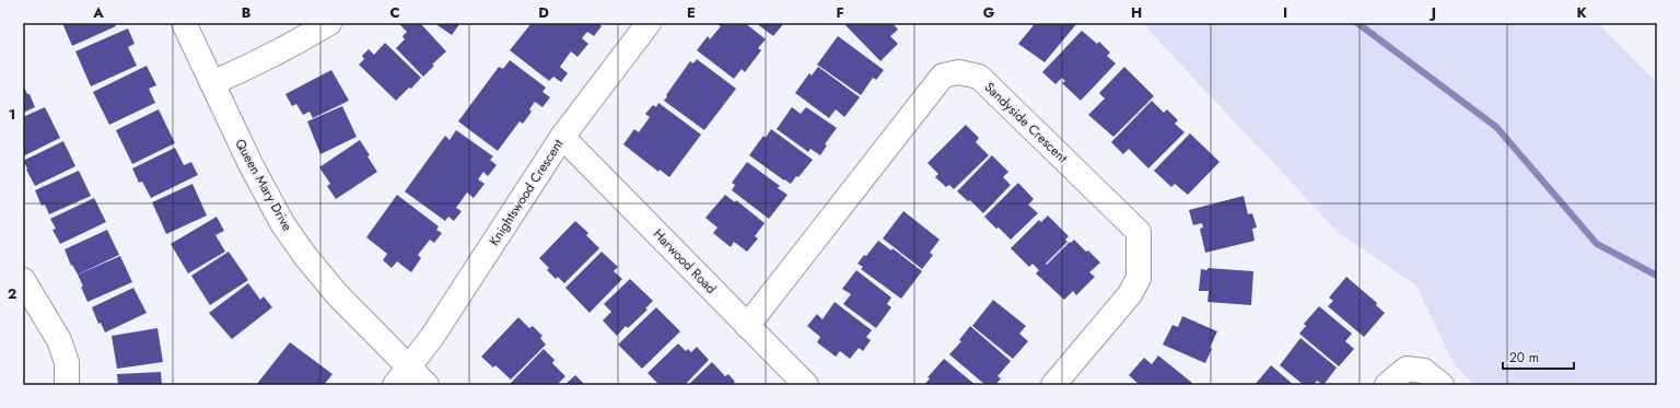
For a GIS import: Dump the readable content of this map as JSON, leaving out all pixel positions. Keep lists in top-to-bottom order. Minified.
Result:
{"streets":{"street":["Sandyside Crescent","Queen Mary Drive","Knightswood Crescent","Harwood Road"]},"crossings":[["Sandyside Crescent","Harwood Road"],["Queen Mary Drive","Knightswood Crescent"],["Knightswood Crescent","Harwood Road"]],"scale_bar":"20 m","grid":{"columns":["A","B","C","D","E","F","G","H","I","J","K"],"rows":["1","2"]}}
